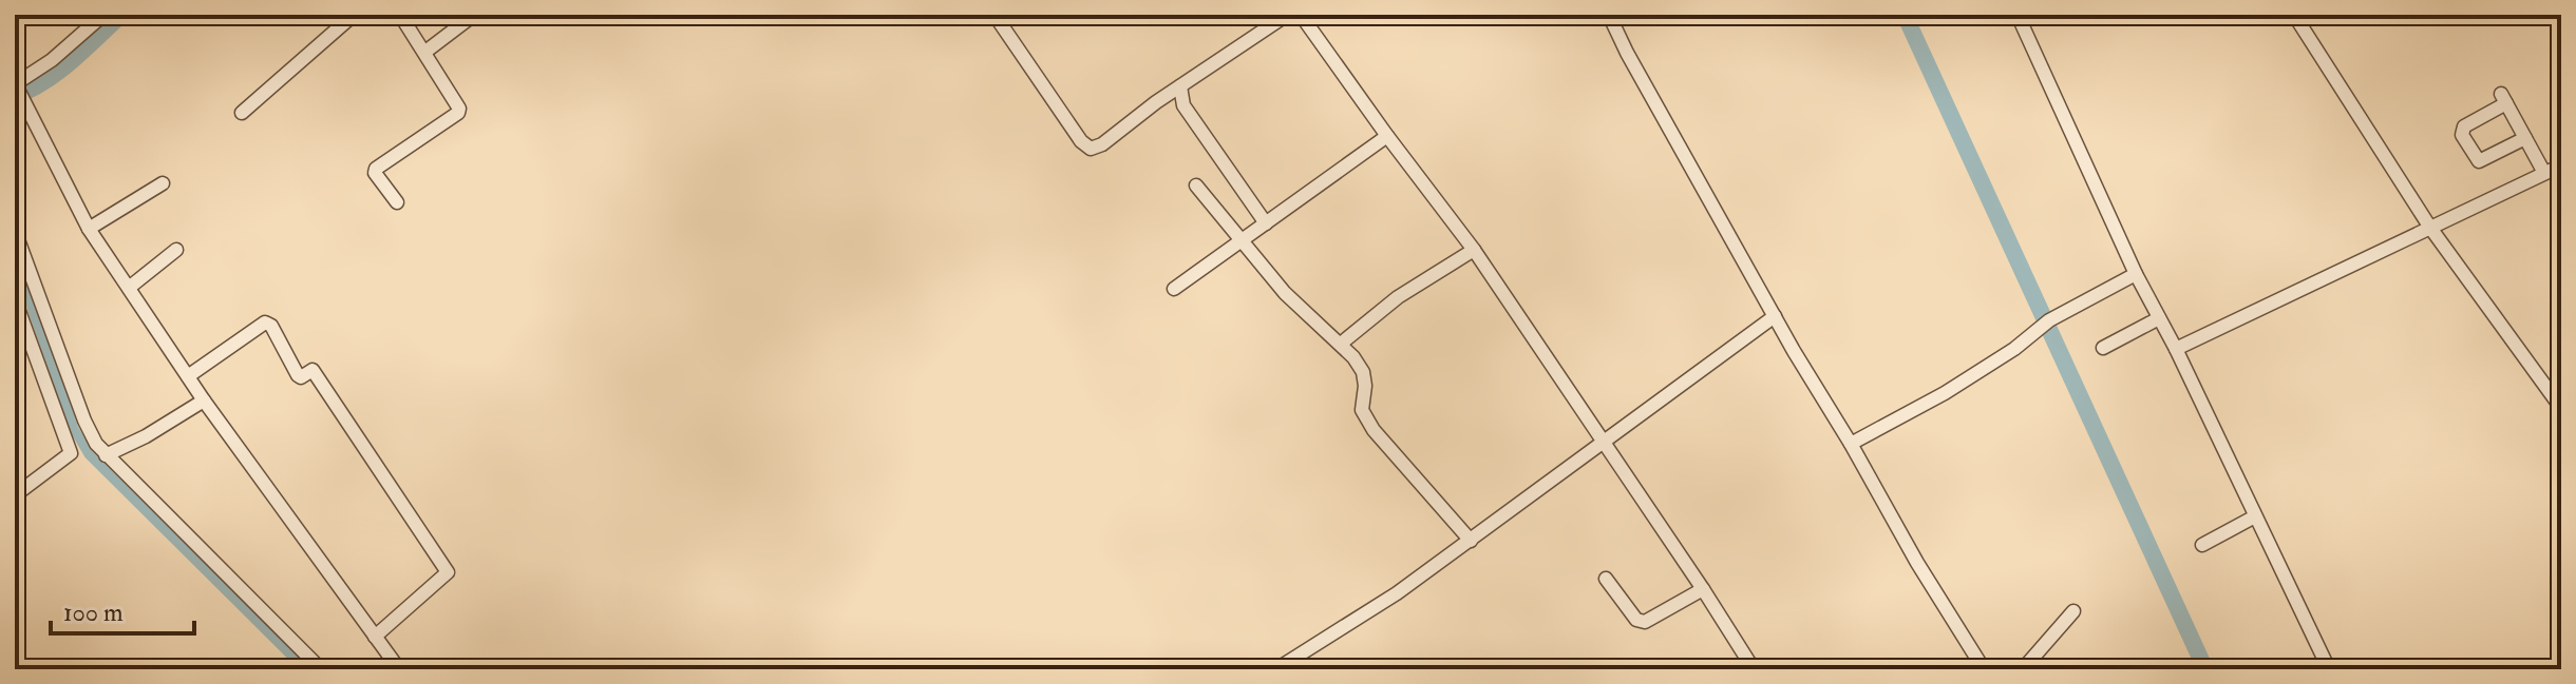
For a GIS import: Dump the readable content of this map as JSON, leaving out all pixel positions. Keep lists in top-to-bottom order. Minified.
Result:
{"scale_bar":"100 m"}
